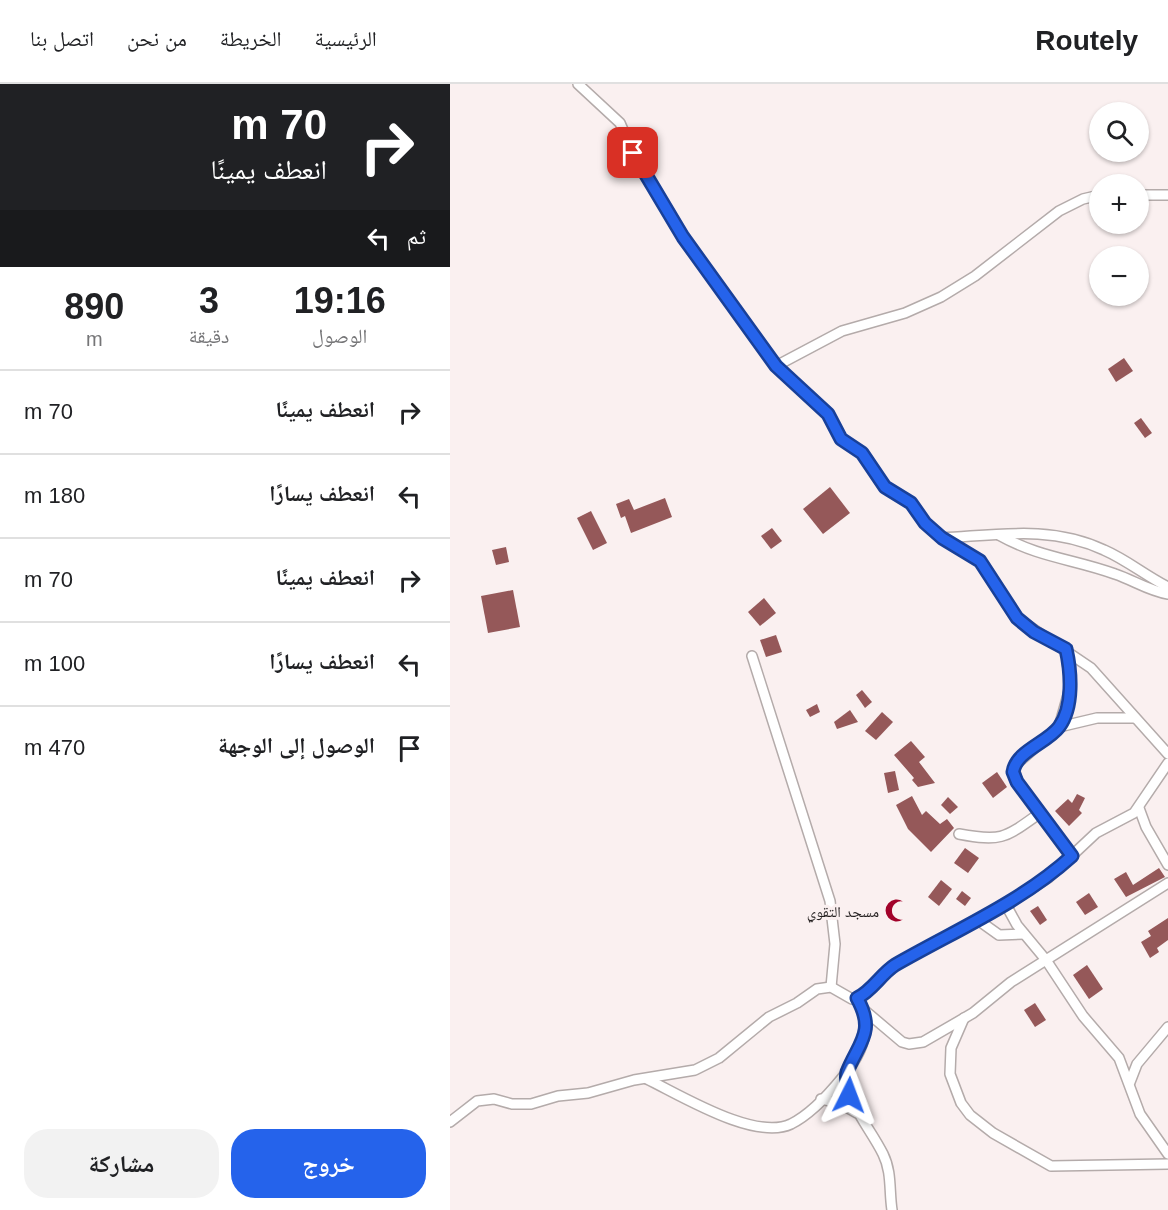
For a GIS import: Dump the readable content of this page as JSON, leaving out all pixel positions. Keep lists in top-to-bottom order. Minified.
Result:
{"places":{"mosque":["مسجد التقوي"]},"page":{"header":"Routely","nav":["الرئيسية","الخريطة","من نحن","اتصل بنا"],"turn":["70 m","انعطف يمينًا"],"map_buttons":["+","−"],"then":"ثم","eta":["19:16","الوصول","3","دقيقة","890","m"],"list":[{"name":"انعطف يمينًا","value":"70 m"},{"name":"انعطف يسارًا","value":"180 m"},{"name":"انعطف يمينًا","value":"70 m"},{"name":"انعطف يسارًا","value":"100 m"},{"name":"الوصول إلى الوجهة","value":"470 m"}],"buttons":["خروج","مشاركة"]}}
